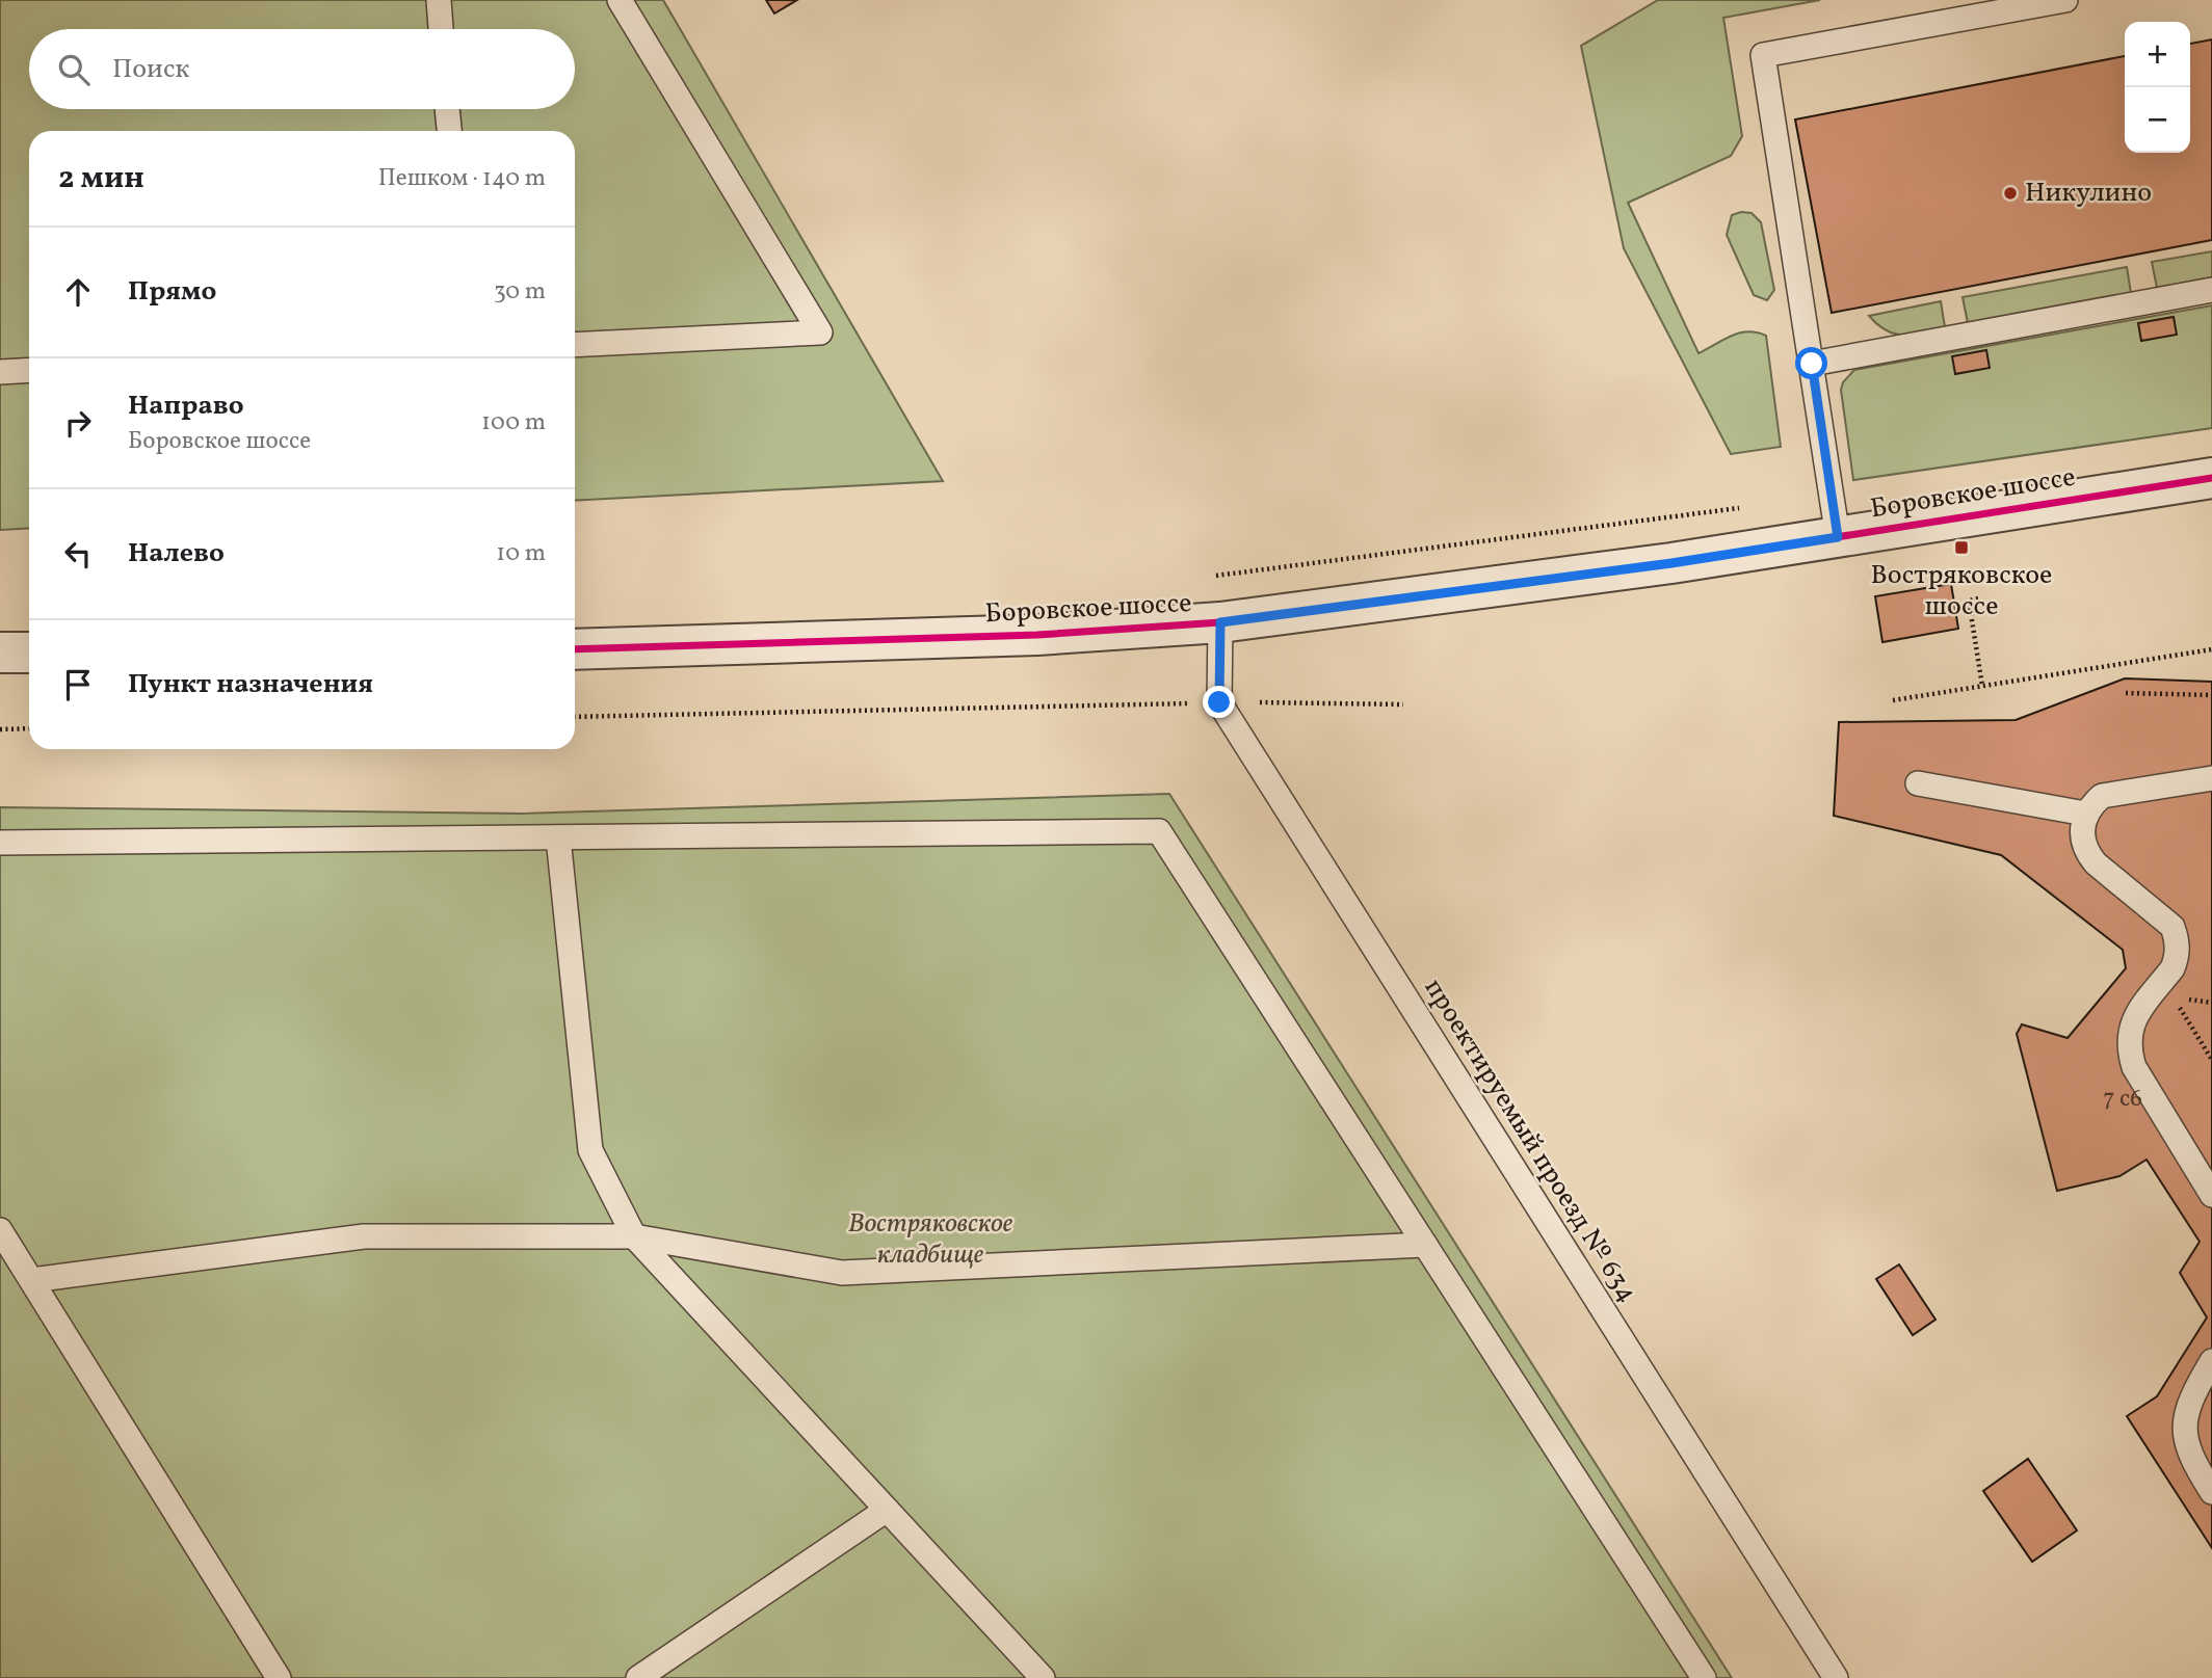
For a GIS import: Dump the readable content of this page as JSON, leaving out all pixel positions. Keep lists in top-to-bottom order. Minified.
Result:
{"streets":{"street":["Боровское шоссе"],"lane":["проектируемый проезд № 634"]},"parks":["Востряковское кладбище"],"places":{"other":["Никулино"],"transit":["Востряковское шоссе"]},"house_numbers":["7 с6"],"page":{"map_buttons":["+","−"],"search":"Поиск","heading":["2 мин","Пешком · 140 m"],"list":[["Прямо","30 m"],["Направо","Боровское шоссе","100 m"],["Налево","10 m"],"Пункт назначения"]}}
